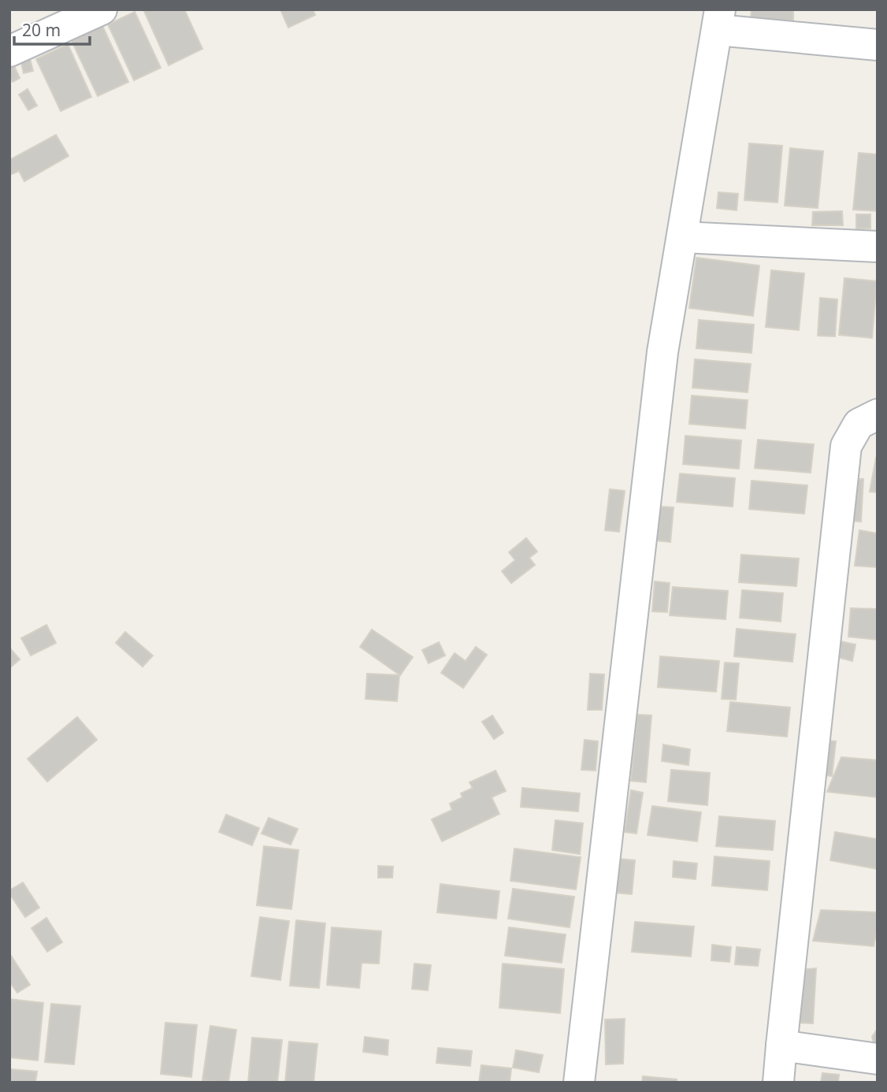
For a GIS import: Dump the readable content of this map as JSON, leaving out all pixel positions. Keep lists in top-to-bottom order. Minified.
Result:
{"scale_bar":"20 m"}
